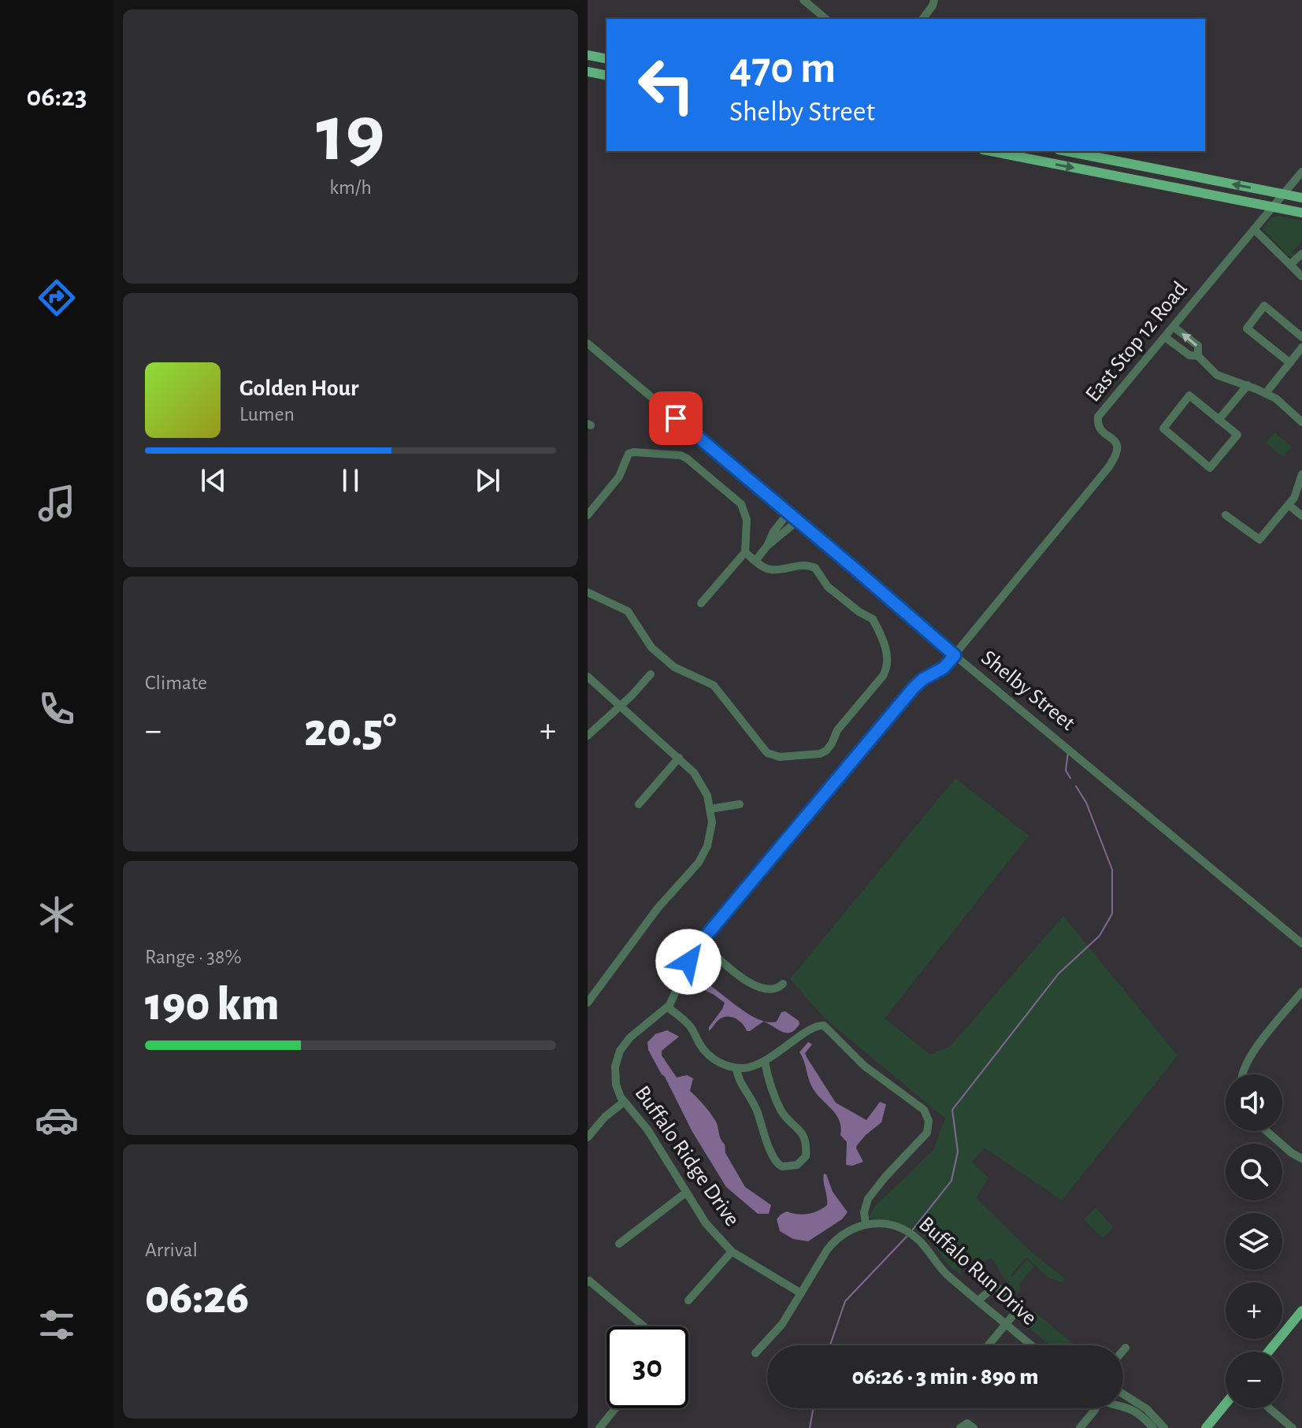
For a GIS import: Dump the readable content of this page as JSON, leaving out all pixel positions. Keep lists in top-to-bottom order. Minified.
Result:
{"streets":{"street":["East Stop 12 Road","Shelby Street","Buffalo Ridge Drive","Buffalo Run Drive"]},"crossings":[["East Stop 12 Road","Shelby Street"]],"page":{"tabs":"06:23","tile":[["19","km/h"],"Climate",["Range · 38%","190 km"],["Arrival","06:26"]],"turn":["470 m","Shelby Street"],"song":["Golden Hour","Lumen"],"heat":["−","20.5°","+"],"map_buttons":["+","−"],"limit":"30","trip":"06:26 · 3 min · 890 m"}}
